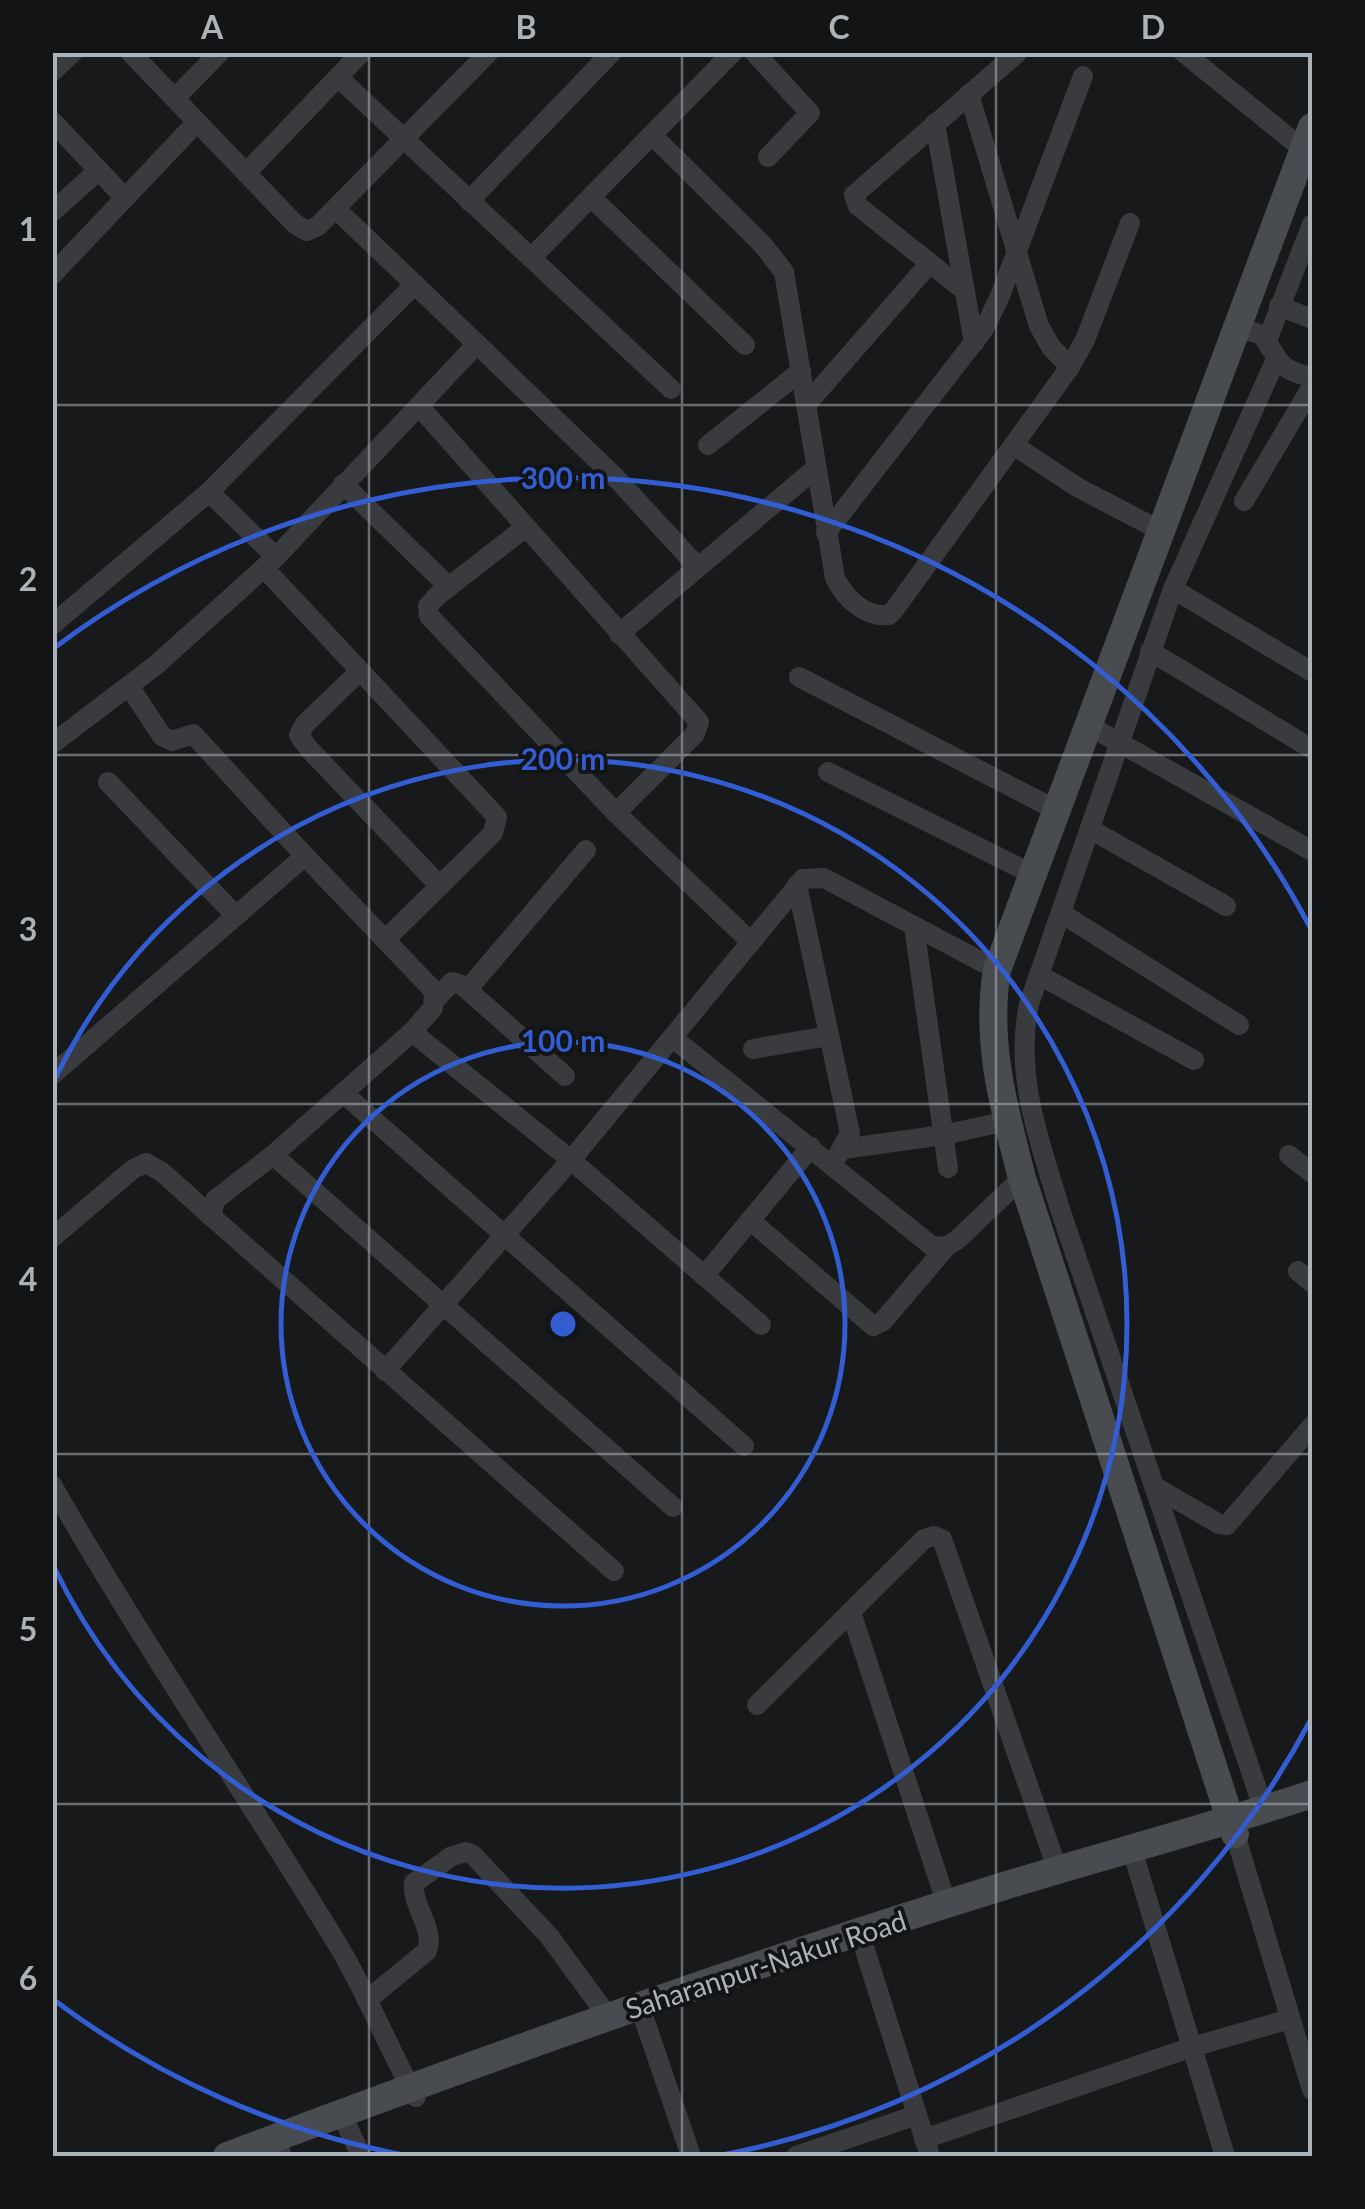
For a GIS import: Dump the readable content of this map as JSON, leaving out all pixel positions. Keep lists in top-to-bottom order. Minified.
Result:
{"streets":{"main road":["Saharanpur-Nakur Road"]},"grid":{"columns":["A","B","C","D"],"rows":["1","2","3","4","5","6"]},"rings":["300 m","200 m","100 m"]}
